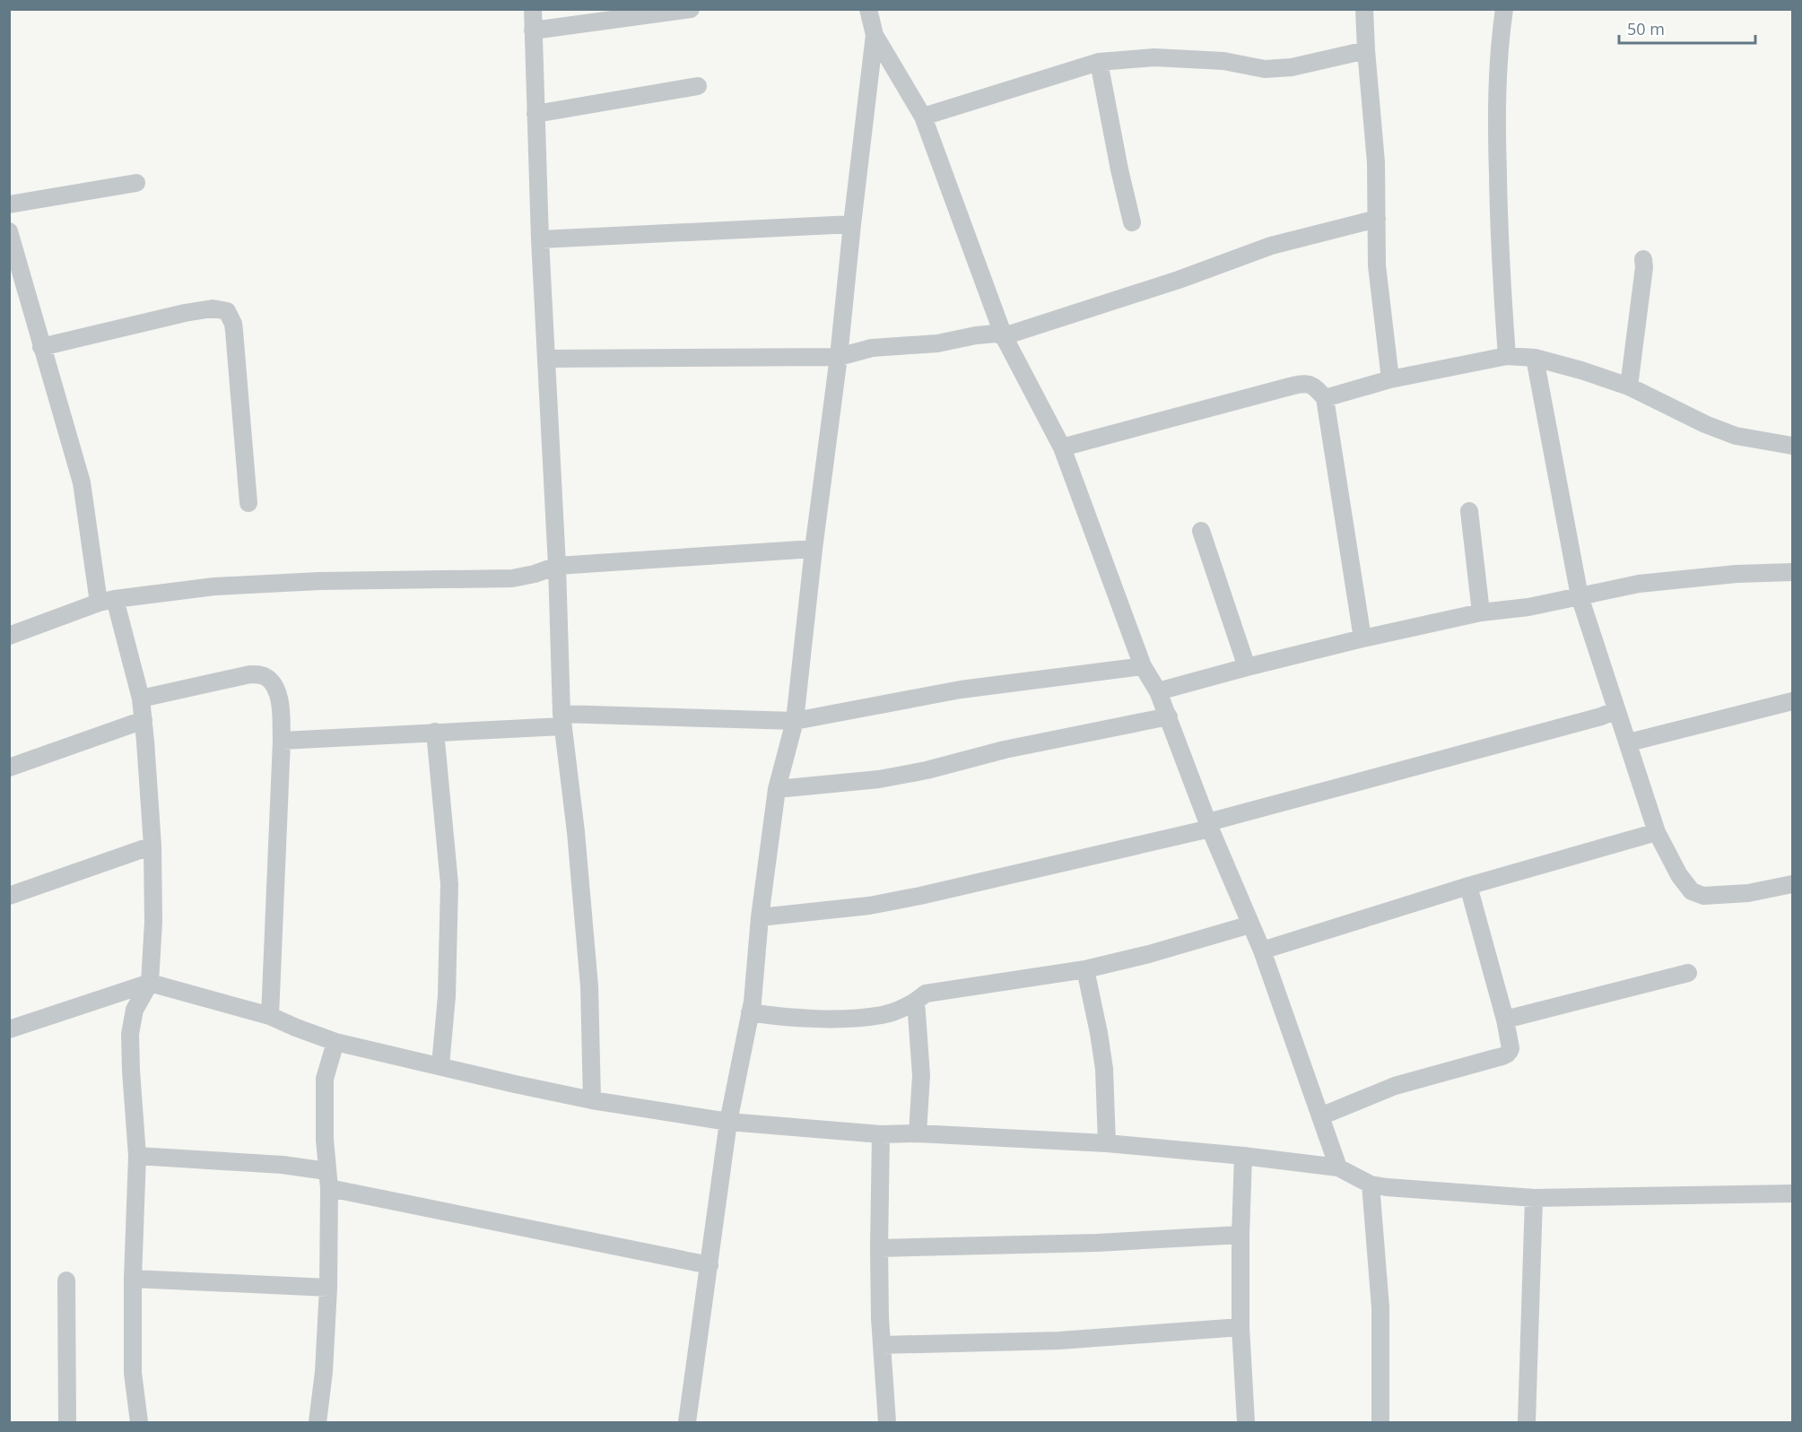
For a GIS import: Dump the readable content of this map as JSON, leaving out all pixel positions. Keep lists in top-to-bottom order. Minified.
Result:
{"scale_bar":"50 m"}
